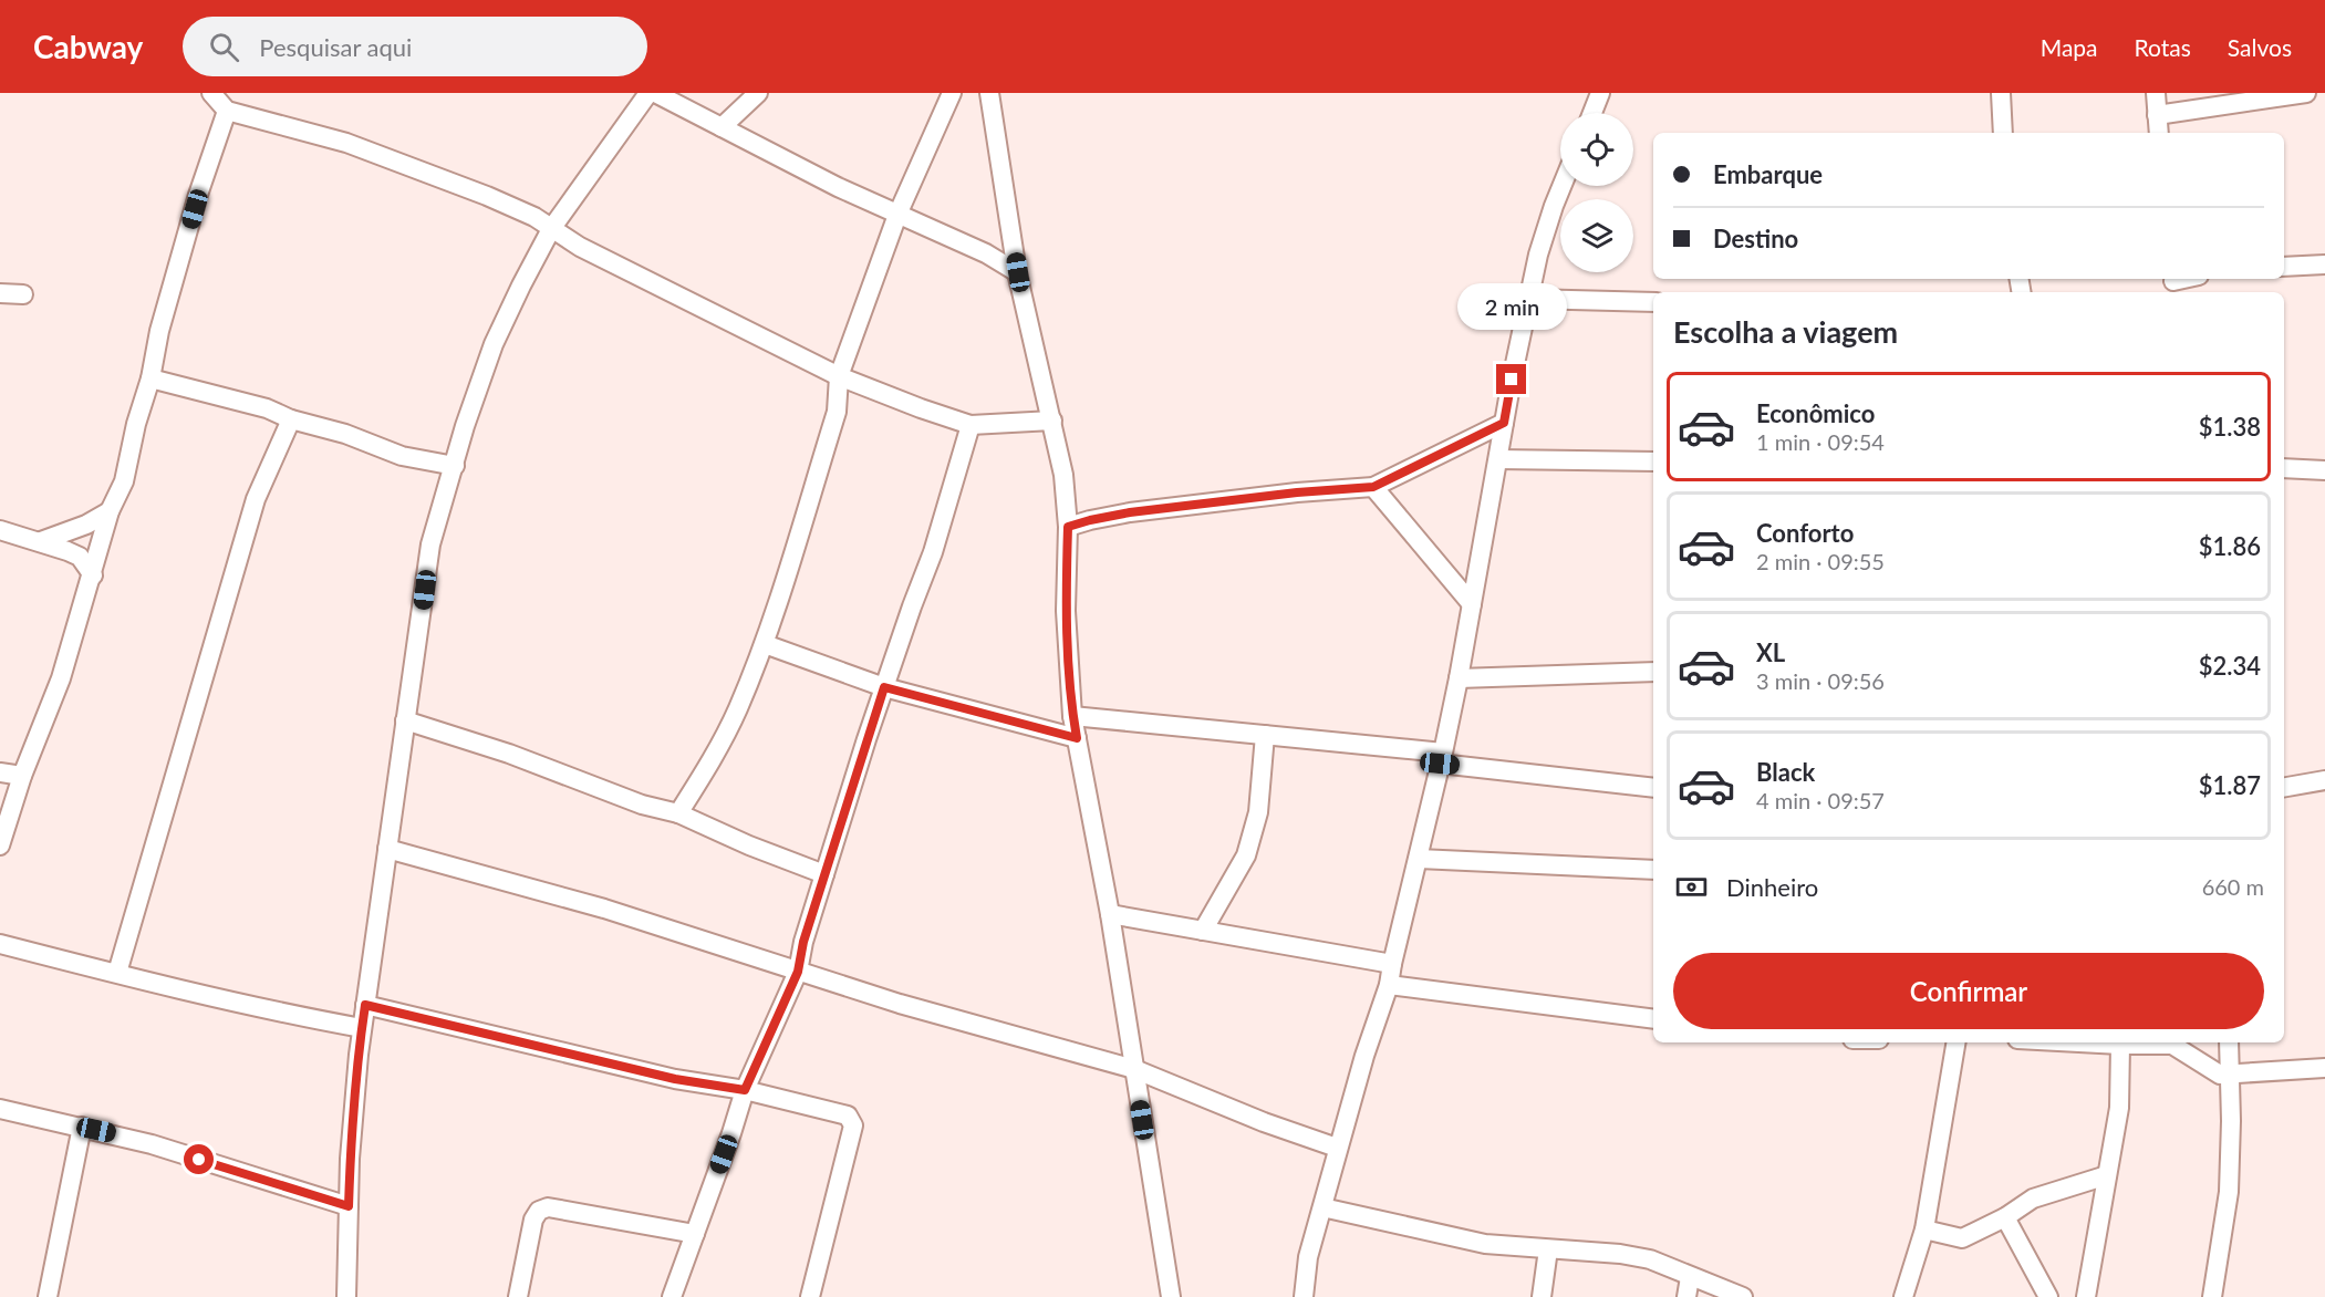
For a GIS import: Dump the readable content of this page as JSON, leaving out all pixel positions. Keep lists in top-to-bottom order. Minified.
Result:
{"page":{"header":"Cabway","search":"Pesquisar aqui","nav":["Mapa","Rotas","Salvos"],"banner":["Embarque","Destino"],"bubble":"2 min","heading":"Escolha a viagem","list":[{"name":"Econômico","note":"1 min · 09:54","value":"$1.38"},{"name":"Conforto","note":"2 min · 09:55","value":"$1.86"},{"name":"XL","note":"3 min · 09:56","value":"$2.34"},{"name":"Black","note":"4 min · 09:57","value":"$1.87"}],"pay":["Dinheiro","660 m"],"buttons":"Confirmar"}}
